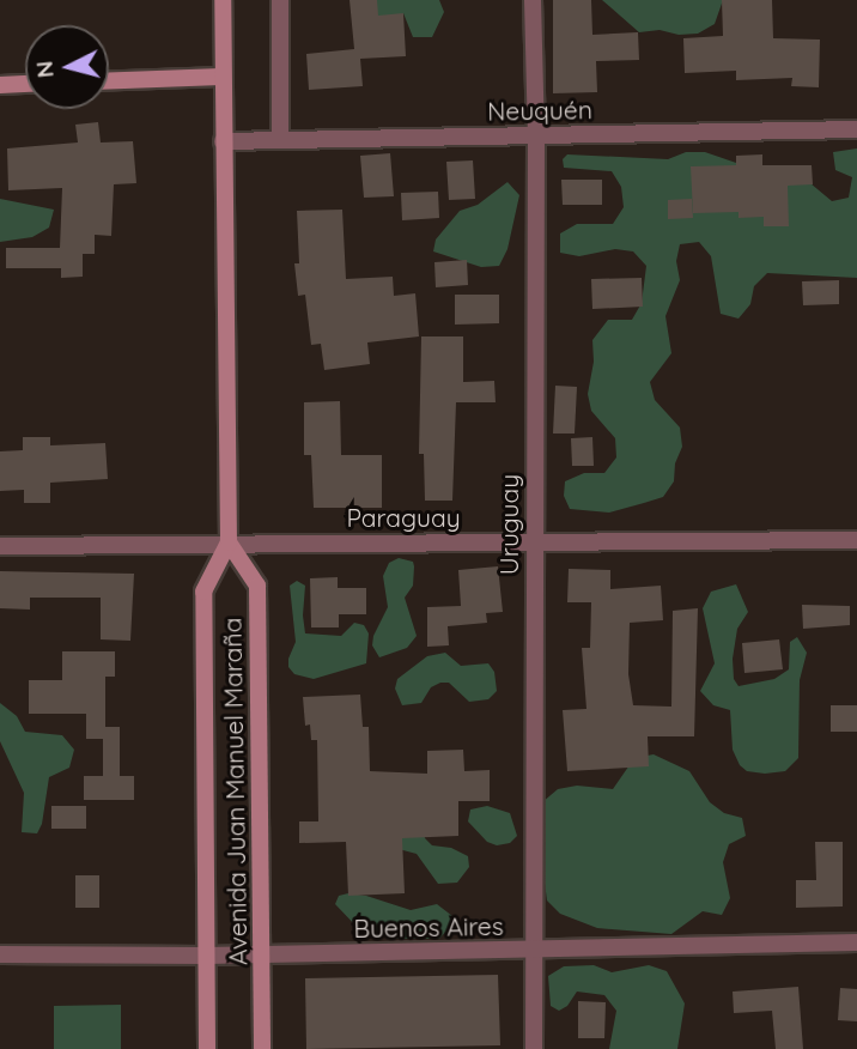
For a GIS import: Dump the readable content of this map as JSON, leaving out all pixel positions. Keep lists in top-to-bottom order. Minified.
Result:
{"streets":{"street":["Neuquén","Paraguay","Uruguay","Avenida Juan Manuel Maraña","Buenos Aires"]},"crossings":[["Neuquén","Uruguay"],["Neuquén","Avenida Juan Manuel Maraña"],["Paraguay","Uruguay"],["Paraguay","Avenida Juan Manuel Maraña"],["Uruguay","Buenos Aires"],["Avenida Juan Manuel Maraña","Buenos Aires"]],"north":"left"}
